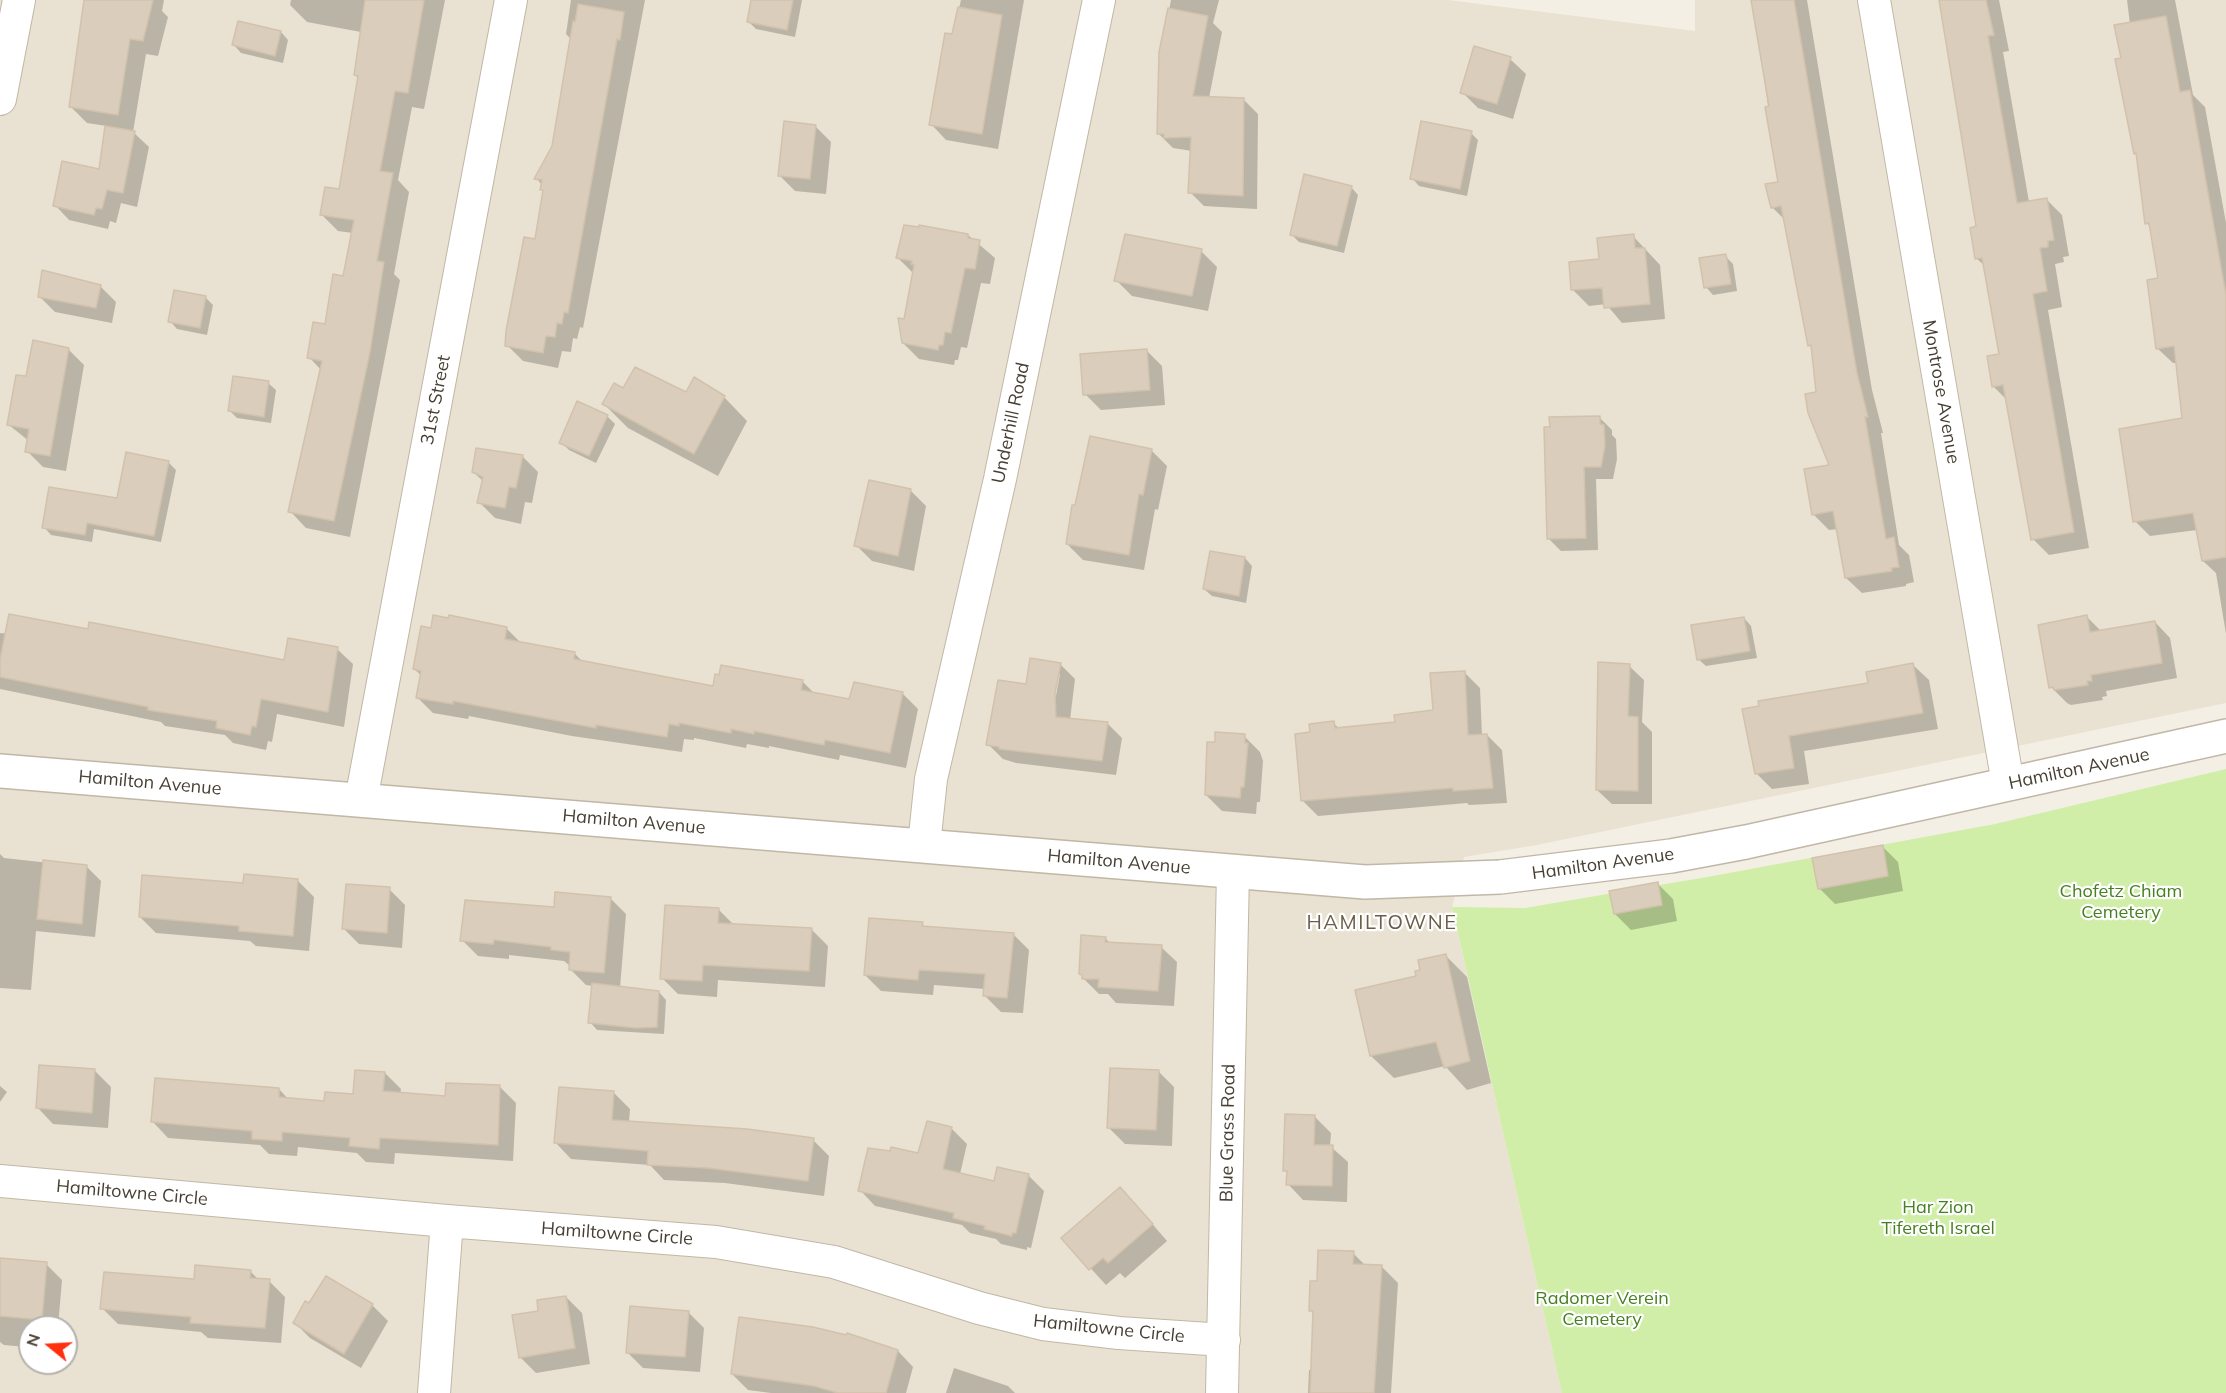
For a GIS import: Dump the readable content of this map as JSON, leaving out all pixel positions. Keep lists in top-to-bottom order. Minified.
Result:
{"streets":{"street":["Montrose Avenue","31st Street","Underhill Road","Hamilton Avenue","Blue Grass Road","Hamiltowne Circle"]},"crossings":[["Montrose Avenue","Hamilton Avenue"],["31st Street","Hamilton Avenue"],["Underhill Road","Hamilton Avenue"],["Hamilton Avenue","Blue Grass Road"],["Blue Grass Road","Hamiltowne Circle"]],"districts":["HAMILTOWNE"],"parks":["Chofetz Chiam Cemetery","Har Zion Tifereth Israel","Radomer Verein Cemetery"],"north":"left"}
